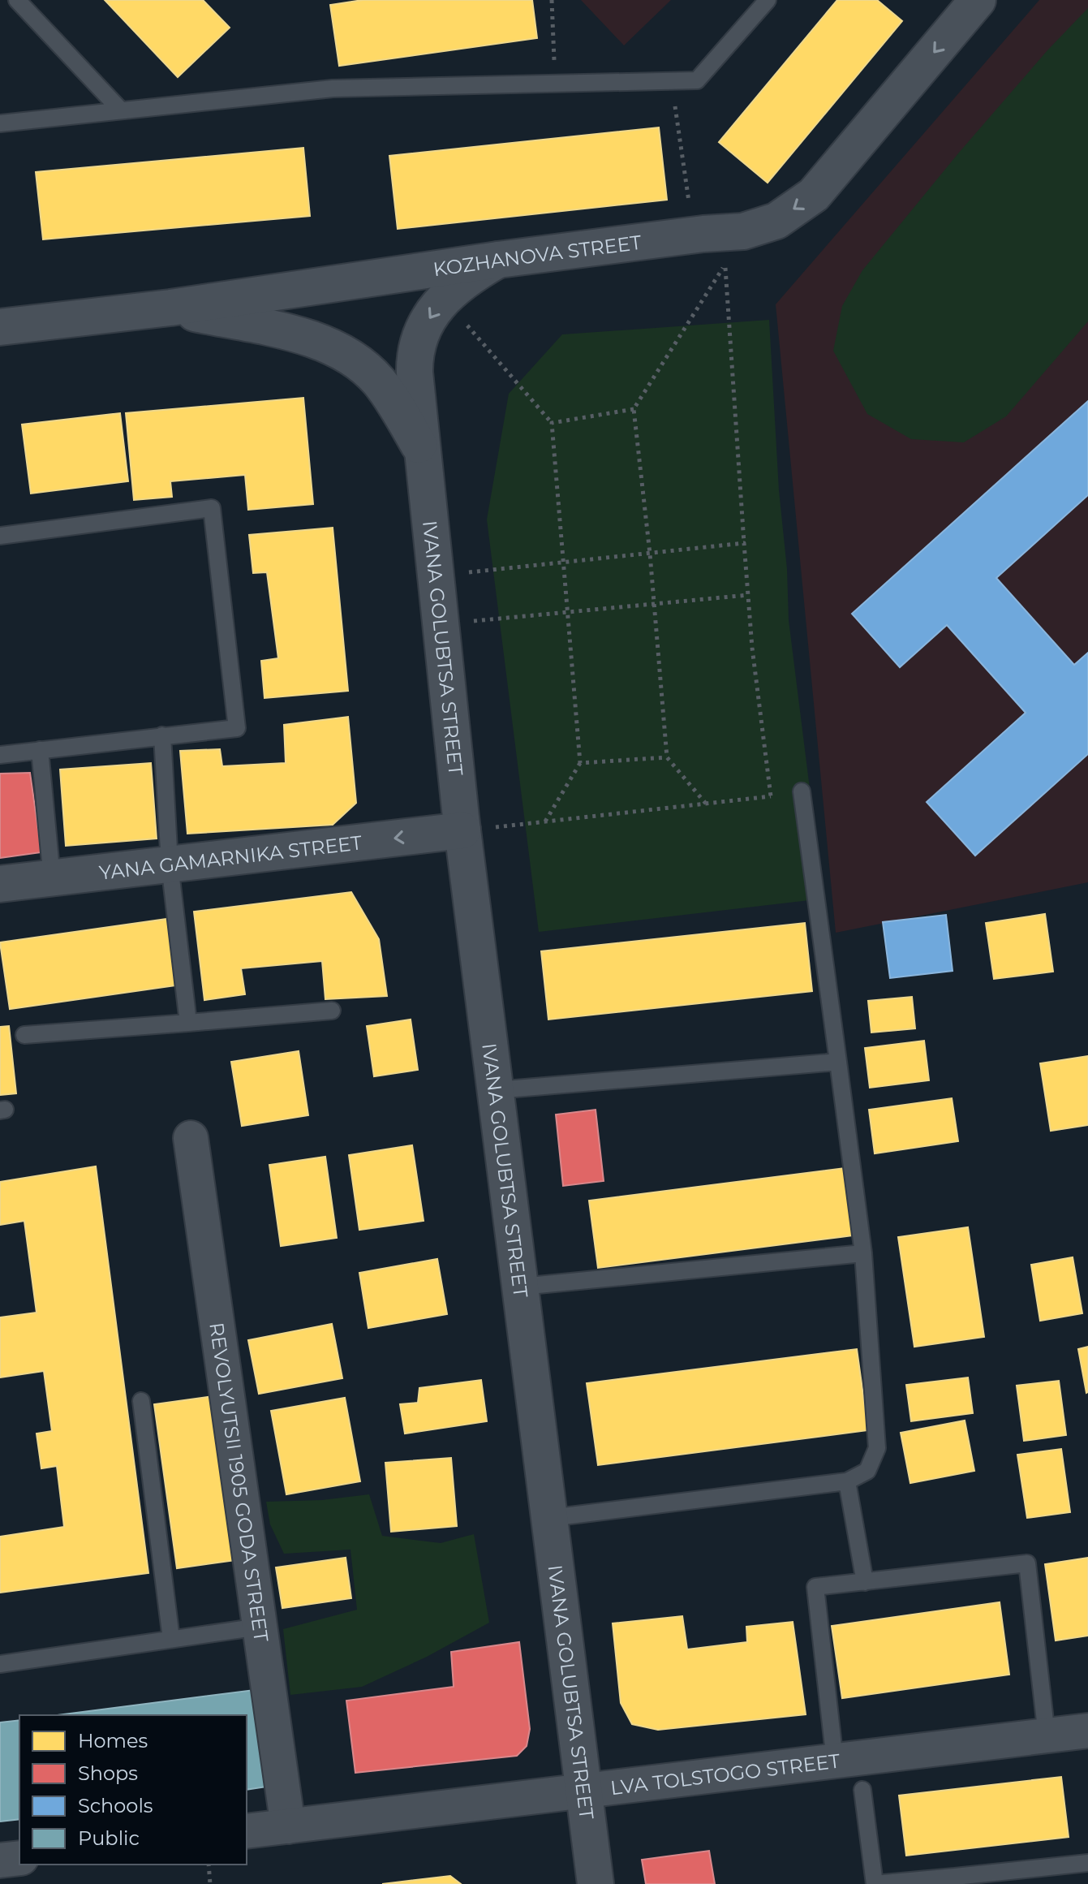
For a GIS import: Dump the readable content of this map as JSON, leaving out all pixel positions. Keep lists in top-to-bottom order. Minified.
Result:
{"streets":{"street":["KOZHANOVA STREET","IVANA GOLUBTSA STREET","YANA GAMARNIKA STREET","REVOLYUTSII 1905 GODA STREET","LVA TOLSTOGO STREET"]},"crossings":[["KOZHANOVA STREET","IVANA GOLUBTSA STREET"],["IVANA GOLUBTSA STREET","YANA GAMARNIKA STREET"],["IVANA GOLUBTSA STREET","LVA TOLSTOGO STREET"],["REVOLYUTSII 1905 GODA STREET","LVA TOLSTOGO STREET"]],"one_way":["KOZHANOVA STREET","YANA GAMARNIKA STREET"],"legend":["Homes","Shops","Schools","Public"]}
